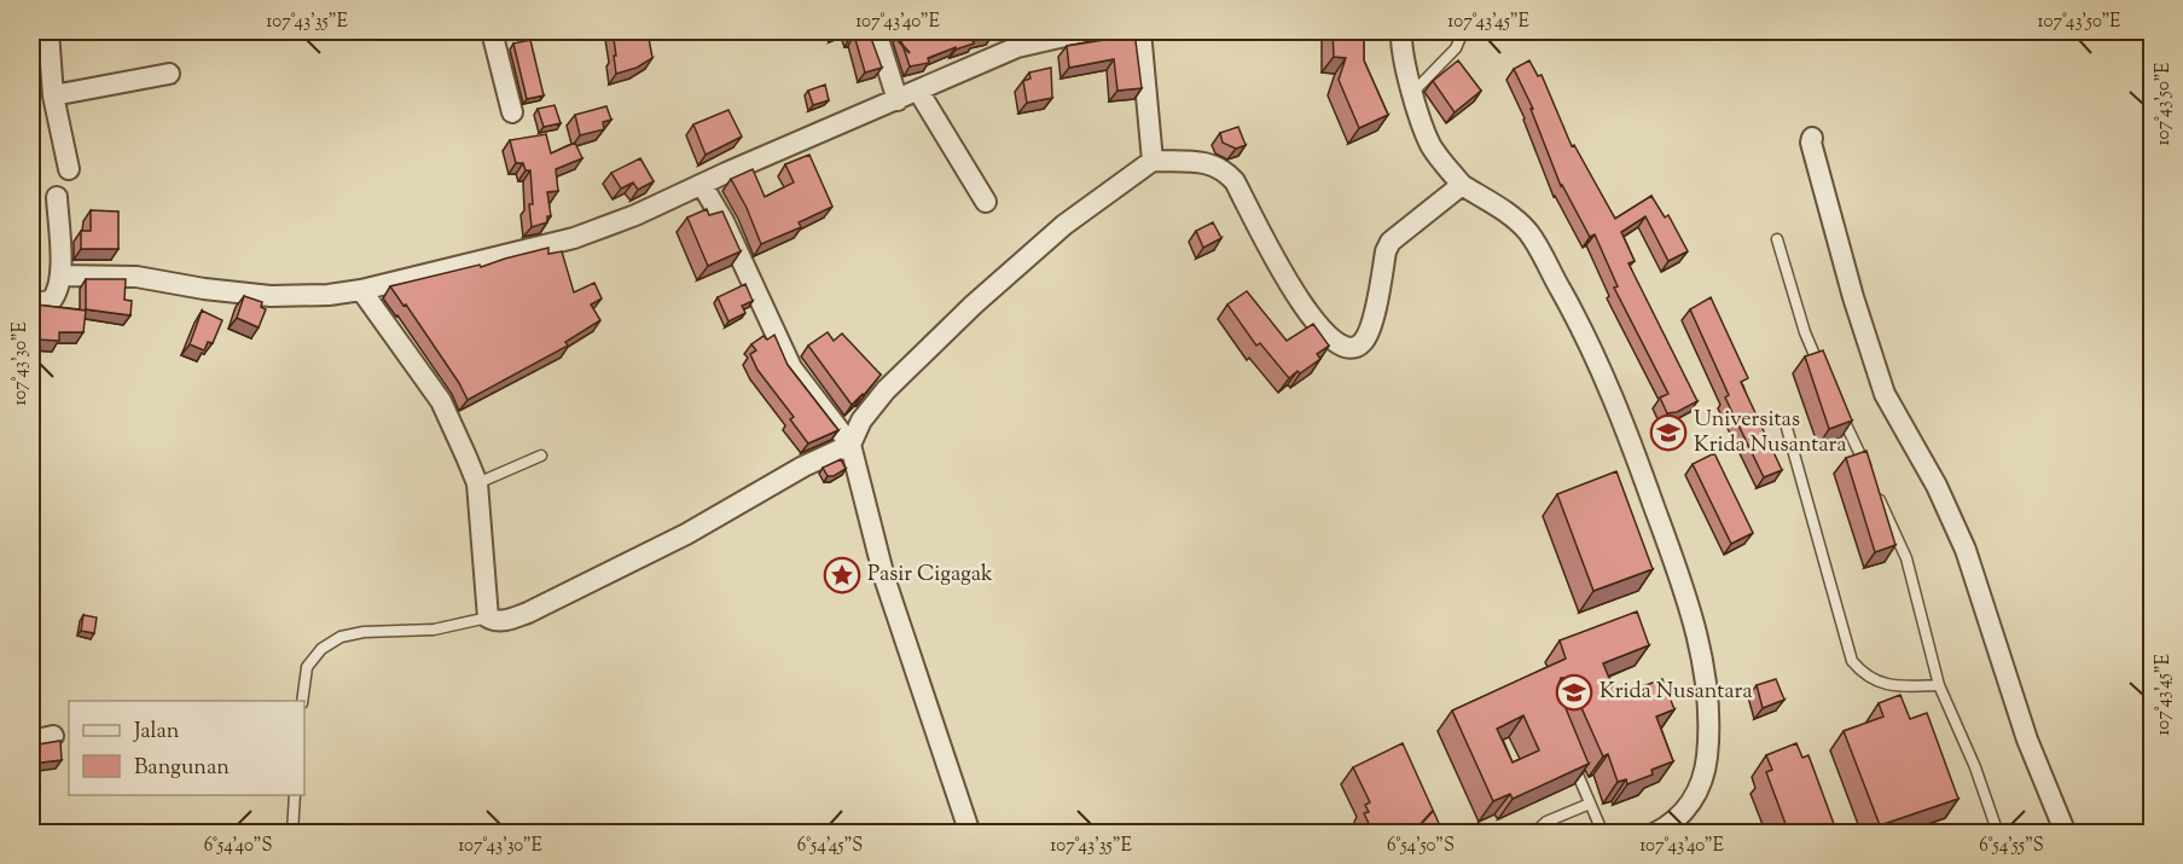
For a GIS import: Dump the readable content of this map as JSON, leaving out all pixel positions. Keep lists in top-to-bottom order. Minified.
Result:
{"places":{"school or university":["Universitas Krida Nusantara","Krida Nusantara"],"place":["Pasir Cigagak"]},"legend":["Jalan","Bangunan"],"coordinates":["107°43'35\"E","107°43'40\"E","107°43'45\"E","107°43'50\"E","107°43'30\"E","6°54'40\"S","6°54'45\"S","6°54'50\"S","6°54'55\"S"]}
